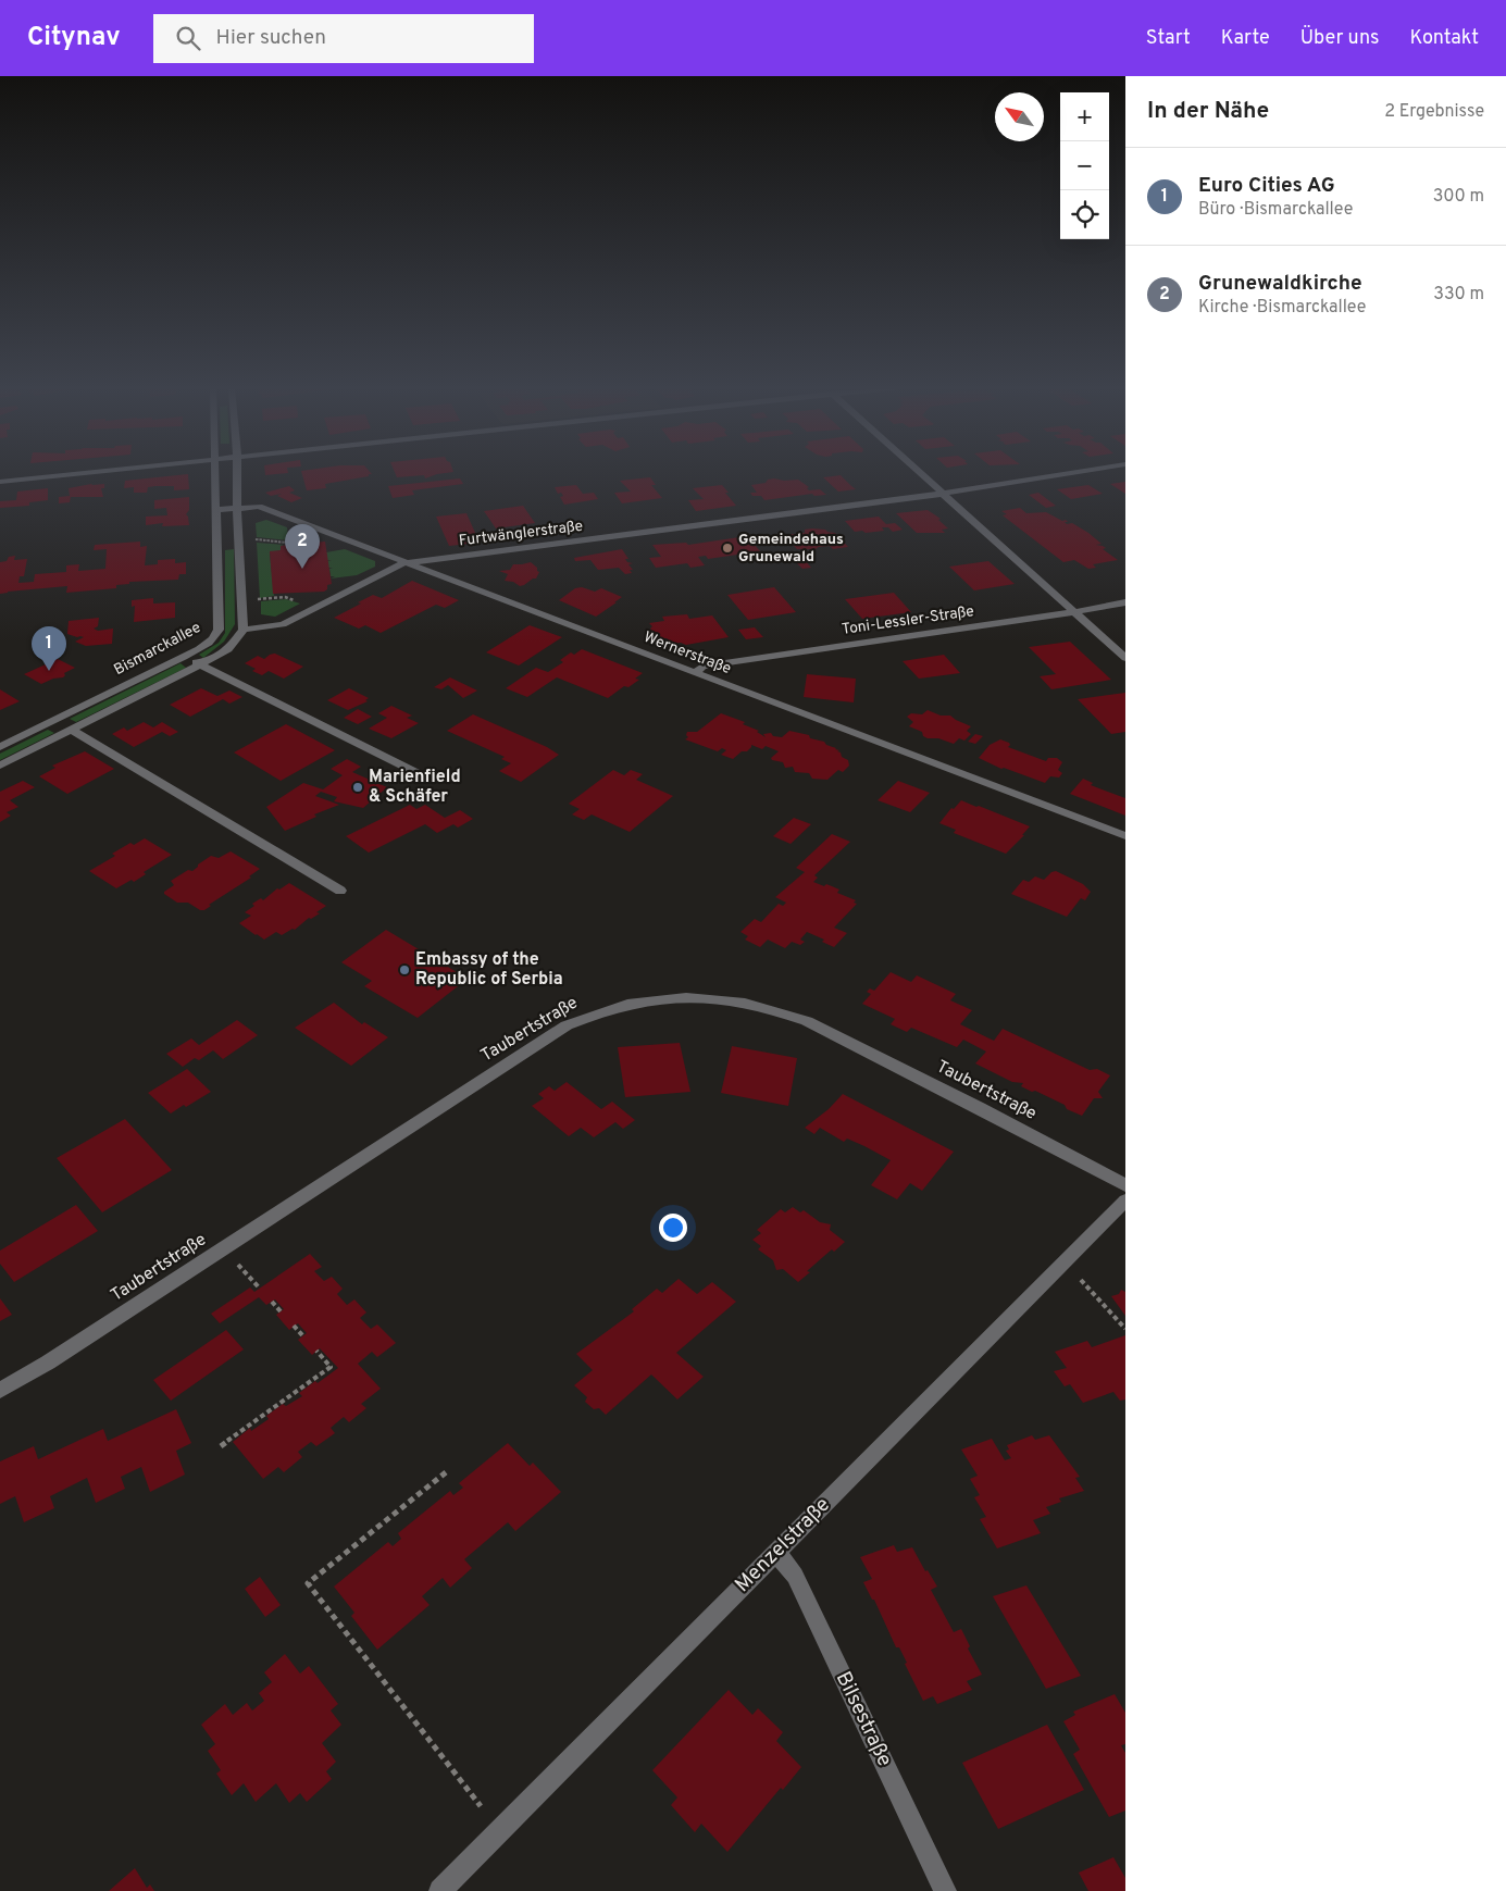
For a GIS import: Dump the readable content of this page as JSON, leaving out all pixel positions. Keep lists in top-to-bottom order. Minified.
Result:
{"streets":{"street":["Furtwänglerstraße","Toni-Lessler-Straße","Bismarckallee","Wernerstraße","Taubertstraße","Menzelstraße","Bilsestraße"]},"crossings":[["Furtwänglerstraße","Wernerstraße"],["Toni-Lessler-Straße","Wernerstraße"],["Menzelstraße","Bilsestraße"]],"places":["Gemeindehaus Grunewald","Marienfield & Schäfer","Embassy of the Republic of Serbia"],"north":"top left","page":{"header":"Citynav","search":"Hier suchen","nav":["Start","Karte","Über uns","Kontakt"],"heading":["In der Nähe","2 Ergebnisse"],"map_buttons":["+","−"],"list":[{"mark":"1","name":"Euro Cities AG","note":"Büro · Bismarckallee","value":"300 m"},{"mark":"2","name":"Grunewaldkirche","note":"Kirche · Bismarckallee","value":"330 m"}],"pins":["2","1"]}}
